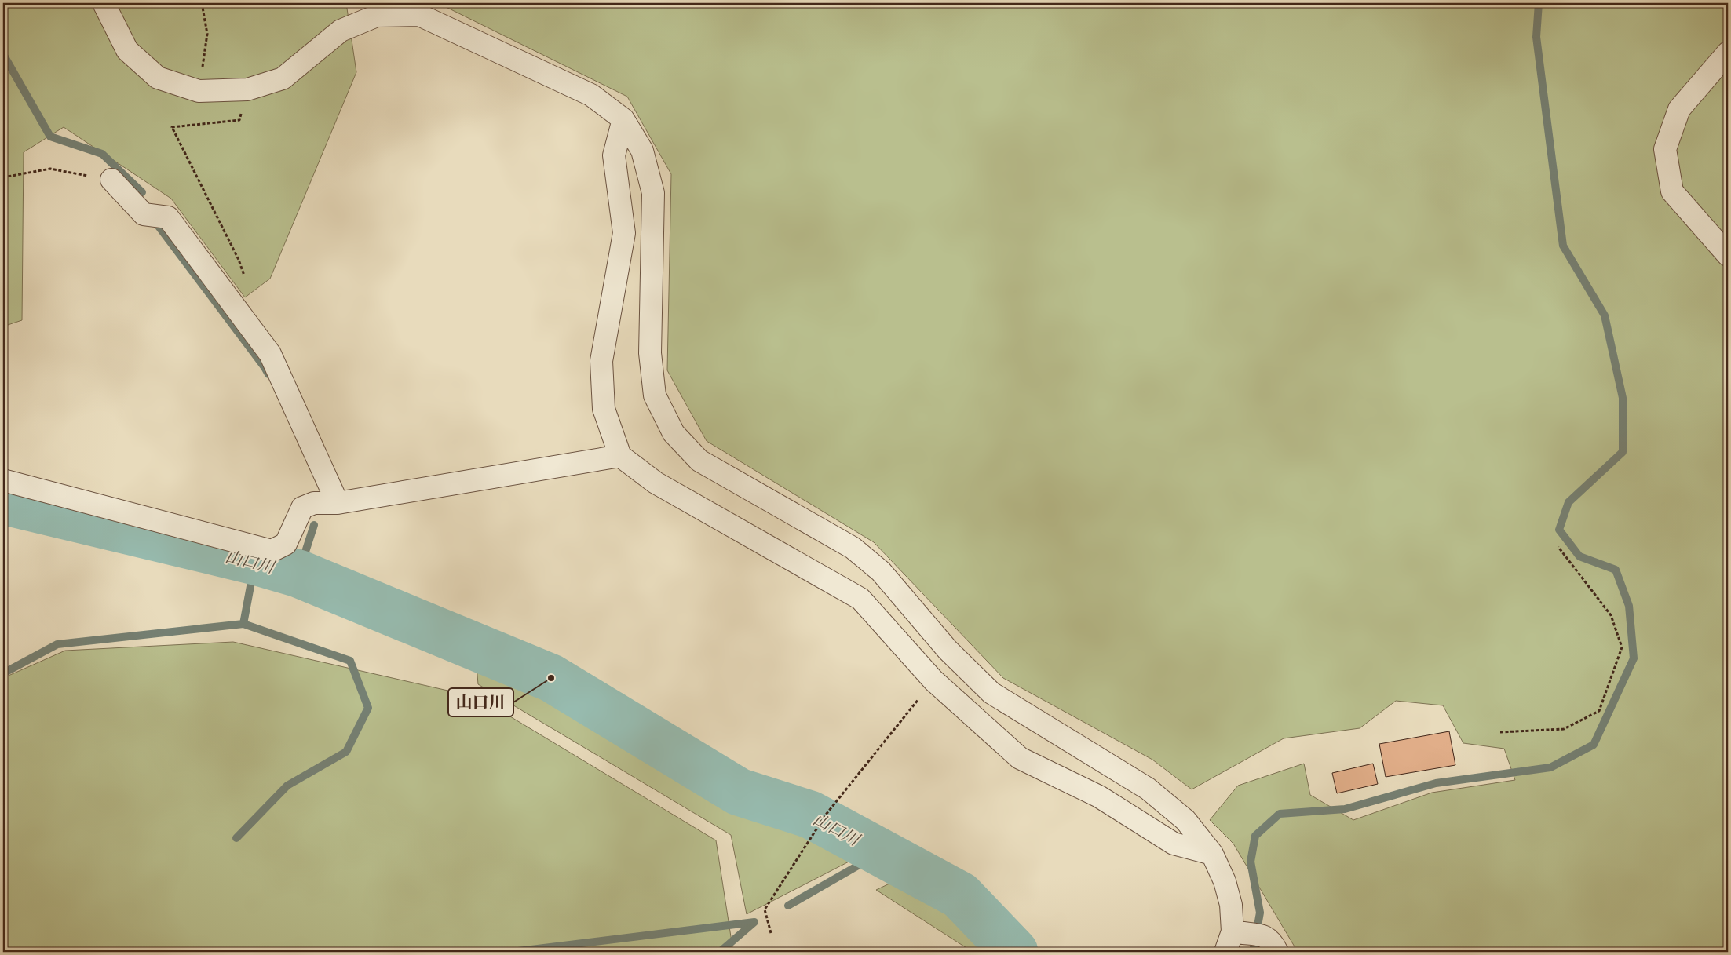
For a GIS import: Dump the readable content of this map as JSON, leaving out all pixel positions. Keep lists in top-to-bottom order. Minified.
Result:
{"water":["山口川"],"places":["山口川"]}
